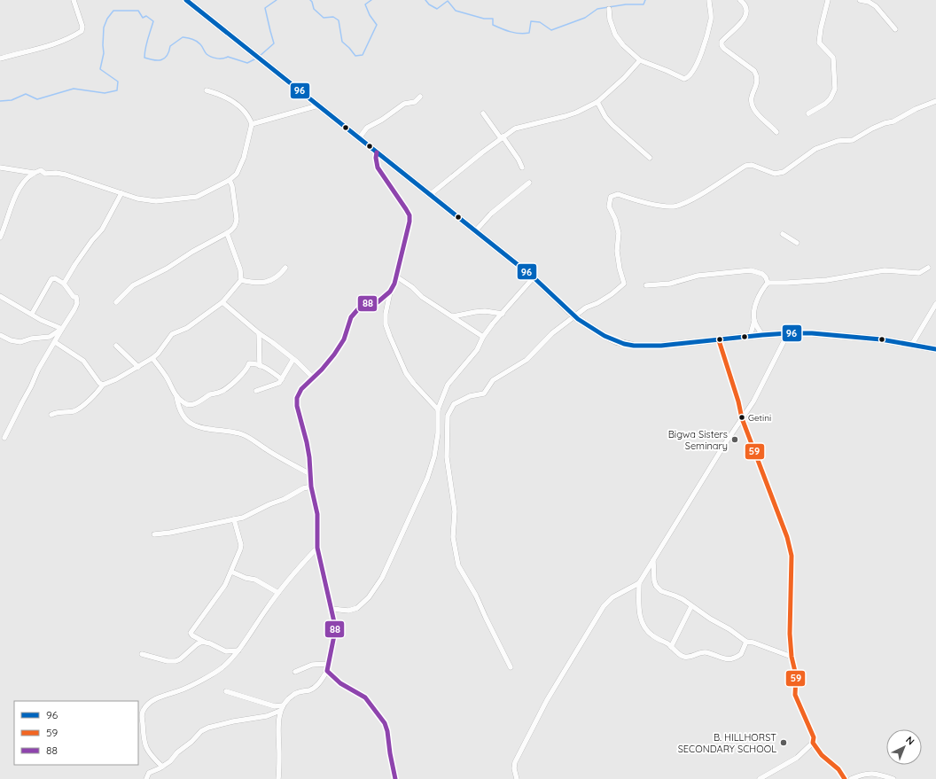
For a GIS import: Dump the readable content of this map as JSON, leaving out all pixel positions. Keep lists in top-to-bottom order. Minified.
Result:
{"places":["Getini","Bigwa Sisters Seminary","B. HILLHORST SECONDARY SCHOOL"],"lines":["transit line 96","transit line 88","transit line 59"],"legend":["96","59","88"],"north":"top right"}
